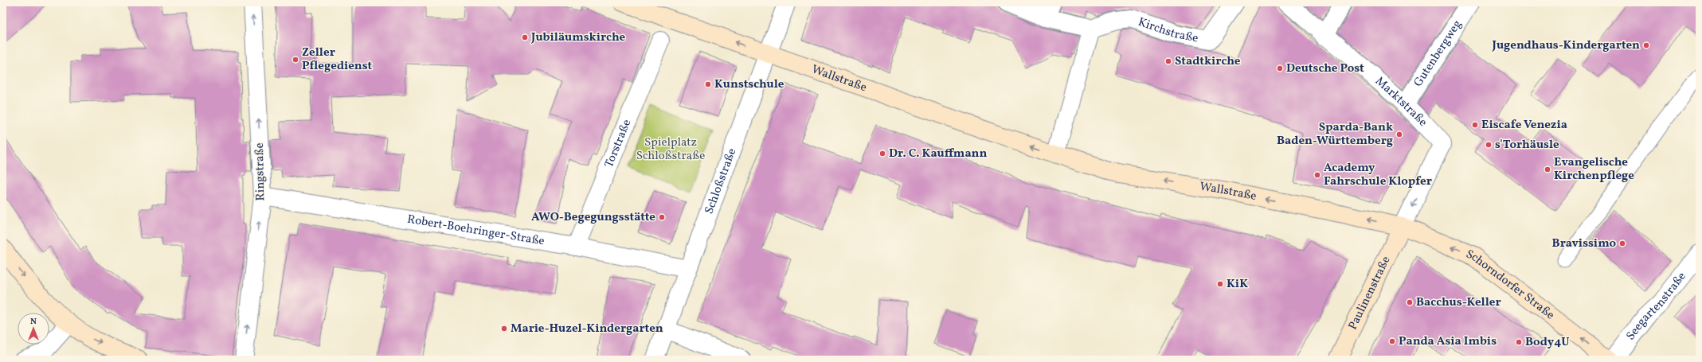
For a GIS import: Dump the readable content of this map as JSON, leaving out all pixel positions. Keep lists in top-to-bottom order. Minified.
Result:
{"streets":{"street":["Kirchstraße","Gutenbergweg","Wallstraße","Marktstraße","Torstraße","Ringstraße","Schloßstraße","Robert-Boehringer-Straße","Schorndorfer Straße","Paulinenstraße","Seegartenstraße"]},"crossings":[["Gutenbergweg","Marktstraße"],["Wallstraße","Marktstraße"],["Wallstraße","Schloßstraße"],["Wallstraße","Schorndorfer Straße"],["Wallstraße","Paulinenstraße"],["Marktstraße","Schorndorfer Straße"],["Marktstraße","Paulinenstraße"],["Torstraße","Robert-Boehringer-Straße"],["Ringstraße","Robert-Boehringer-Straße"],["Schloßstraße","Robert-Boehringer-Straße"],["Schorndorfer Straße","Paulinenstraße"]],"one_way":["Wallstraße","Marktstraße","Ringstraße","Schorndorfer Straße"],"parks":["Spielplatz Schloßstraße"],"places":["Jubiläumskirche","Jugendhaus-Kindergarten","Zeller Pflegedienst","Stadtkirche","Deutsche Post","Kunstschule","Eiscafe Venezia","Sparda-Bank Baden-Württemberg","s'Torhäusle","Dr. C. Kauffmann","Evangelische Kirchenpflege","Academy Fahrschule Klopfer","AWO-Begegungsstätte","Bravissimo","KiK","Bacchus-Keller","Marie-Huzel-Kindergarten","Panda Asia Imbis","Body4U"],"north":"top"}
